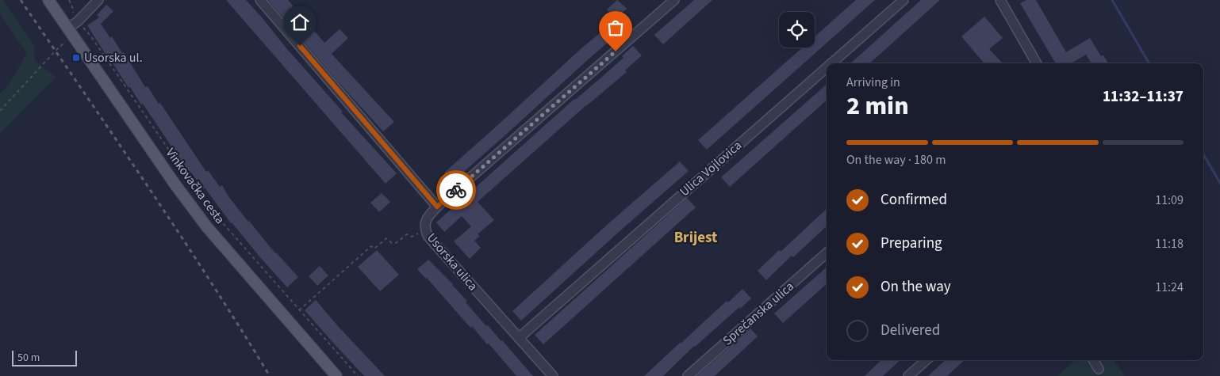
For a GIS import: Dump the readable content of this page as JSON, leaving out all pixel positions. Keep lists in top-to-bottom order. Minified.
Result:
{"streets":{"main road":["Vinkovačka cesta"],"street":["Ulica Vojlovica","Usorska ulica","Sprečanska ulica"]},"crossings":[["Ulica Vojlovica","Usorska ulica"]],"districts":["Brijest"],"places":{"transit":["Usorska ul."]},"scale_bar":"50 m","page":{"heading":["2 min","Arriving in","11:32–11:37"],"bar":"On the way · 180 m","list":[["Confirmed","11:09"],["Preparing","11:18"],["On the way","11:24"],"Delivered"],"scale":"50 m"}}
